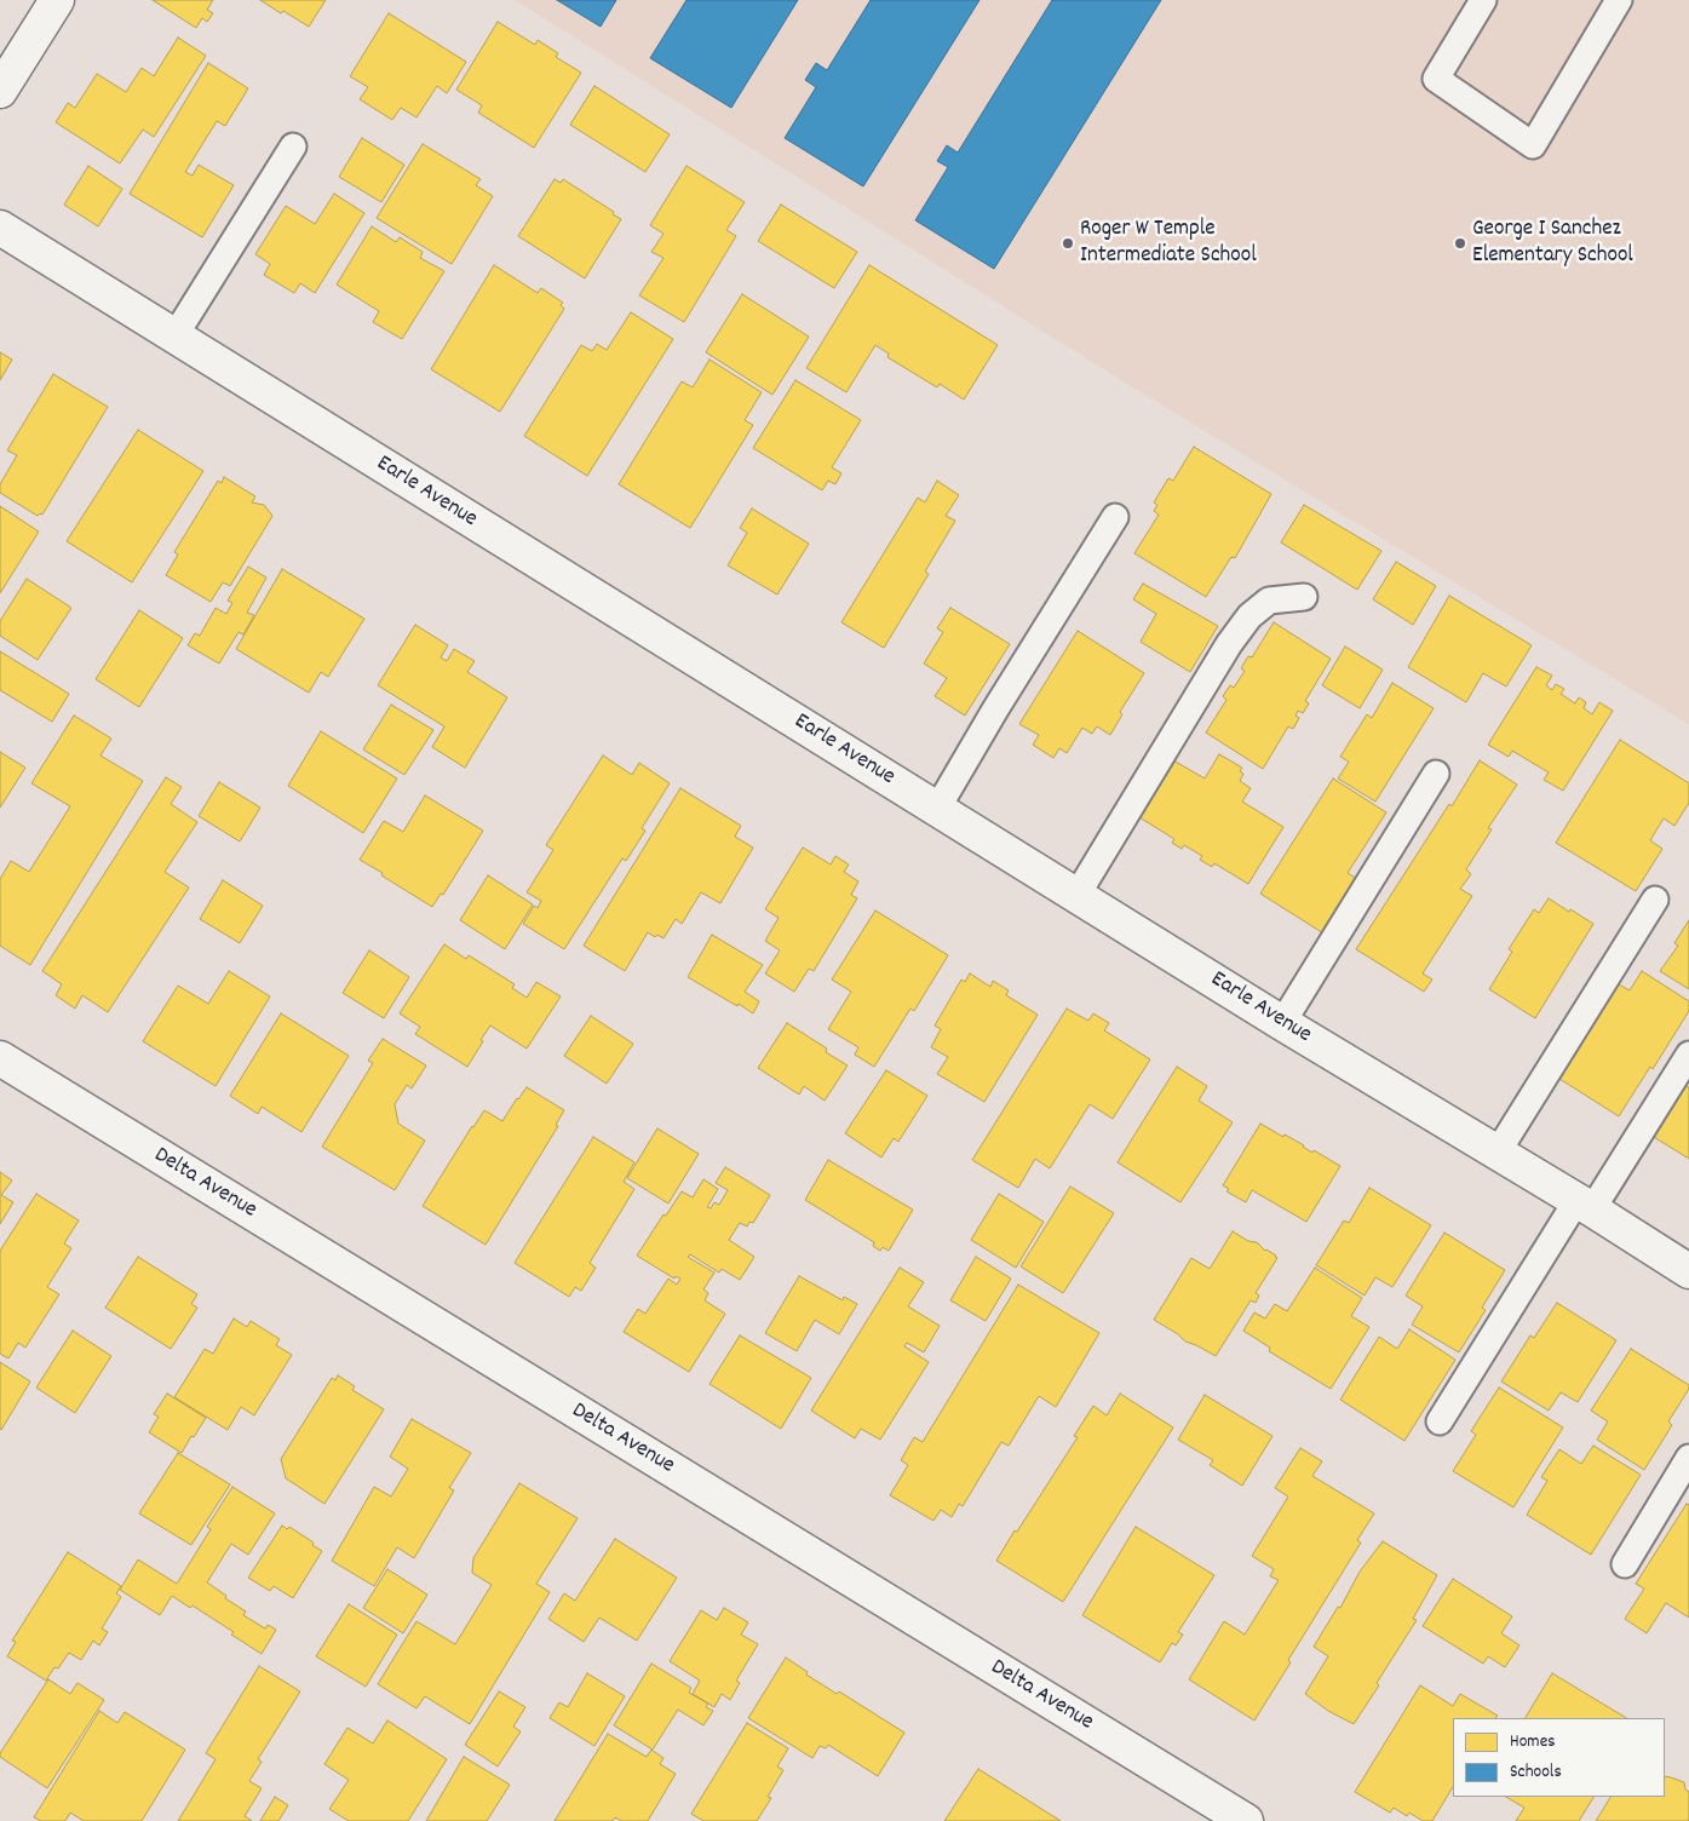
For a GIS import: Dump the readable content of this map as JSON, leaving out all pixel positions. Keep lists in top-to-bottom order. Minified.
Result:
{"streets":{"street":["Earle Avenue","Delta Avenue"]},"places":["Roger W Temple Intermediate School","George I Sanchez Elementary School"],"legend":["Homes","Schools"]}
